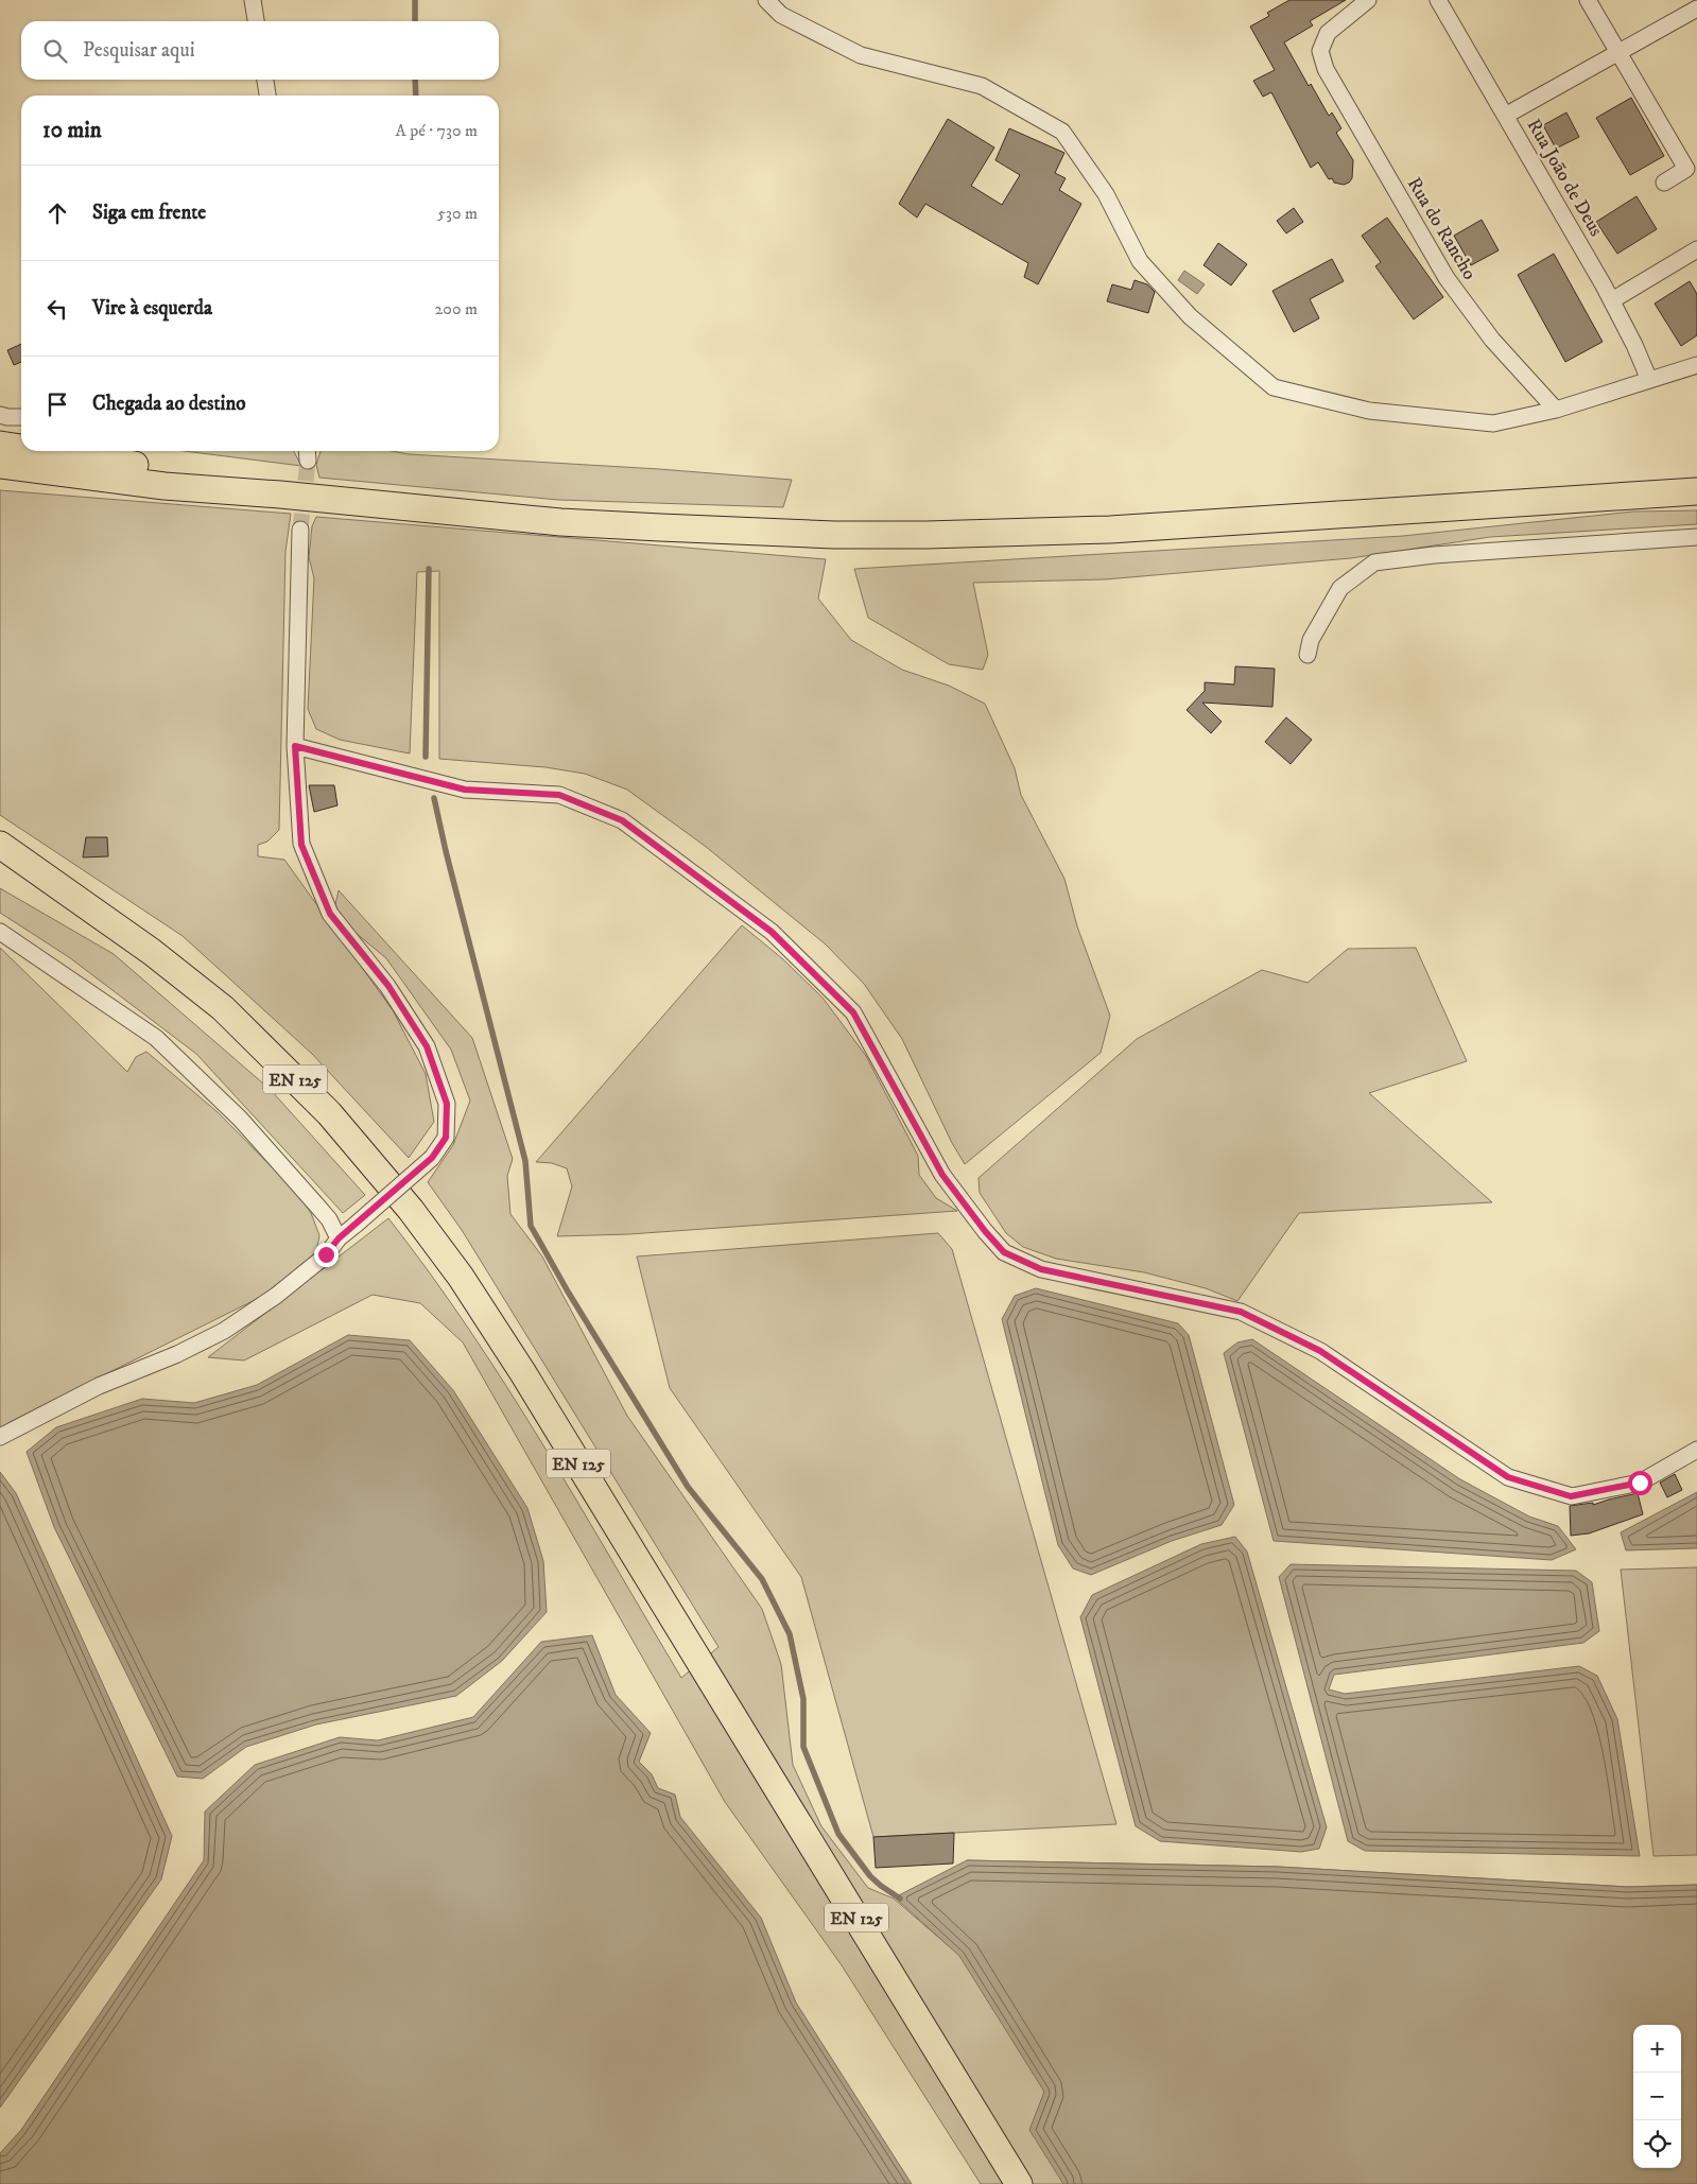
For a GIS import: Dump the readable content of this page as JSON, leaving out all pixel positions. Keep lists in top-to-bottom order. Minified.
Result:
{"streets":{"main road":["EN 125"],"street":["Rua João de Deus","Rua do Rancho"]},"page":{"search":"Pesquisar aqui","heading":["10 min","A pé · 730 m"],"list":[["Siga em frente","530 m"],["Vire à esquerda","200 m"],"Chegada ao destino"],"map_buttons":["+","−"]}}
